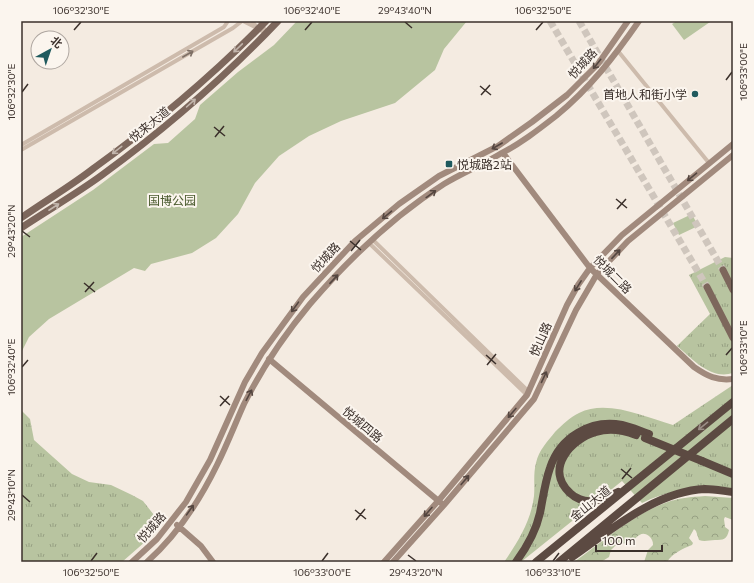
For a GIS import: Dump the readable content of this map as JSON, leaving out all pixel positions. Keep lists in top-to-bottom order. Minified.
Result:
{"streets":{"highway":["金山大道"],"main road":["悦城路","悦来大道","悦城二路","悦山路","悦城四路"]},"crossings":[["悦城路","悦城二路"],["悦城路","悦城四路"],["悦城二路","悦山路"],["悦山路","悦城四路"]],"parks":["国博公园"],"places":{"other":["首地人和街小学"],"transit":["悦城路2站"]},"scale_bar":"100 m","north":"top right","coordinates":["106°32'30\"E","106°32'40\"E","29°43'40\"N","106°32'50\"E","106°33'00\"E","29°43'20\"N","106°33'10\"E","29°43'10\"N"]}
